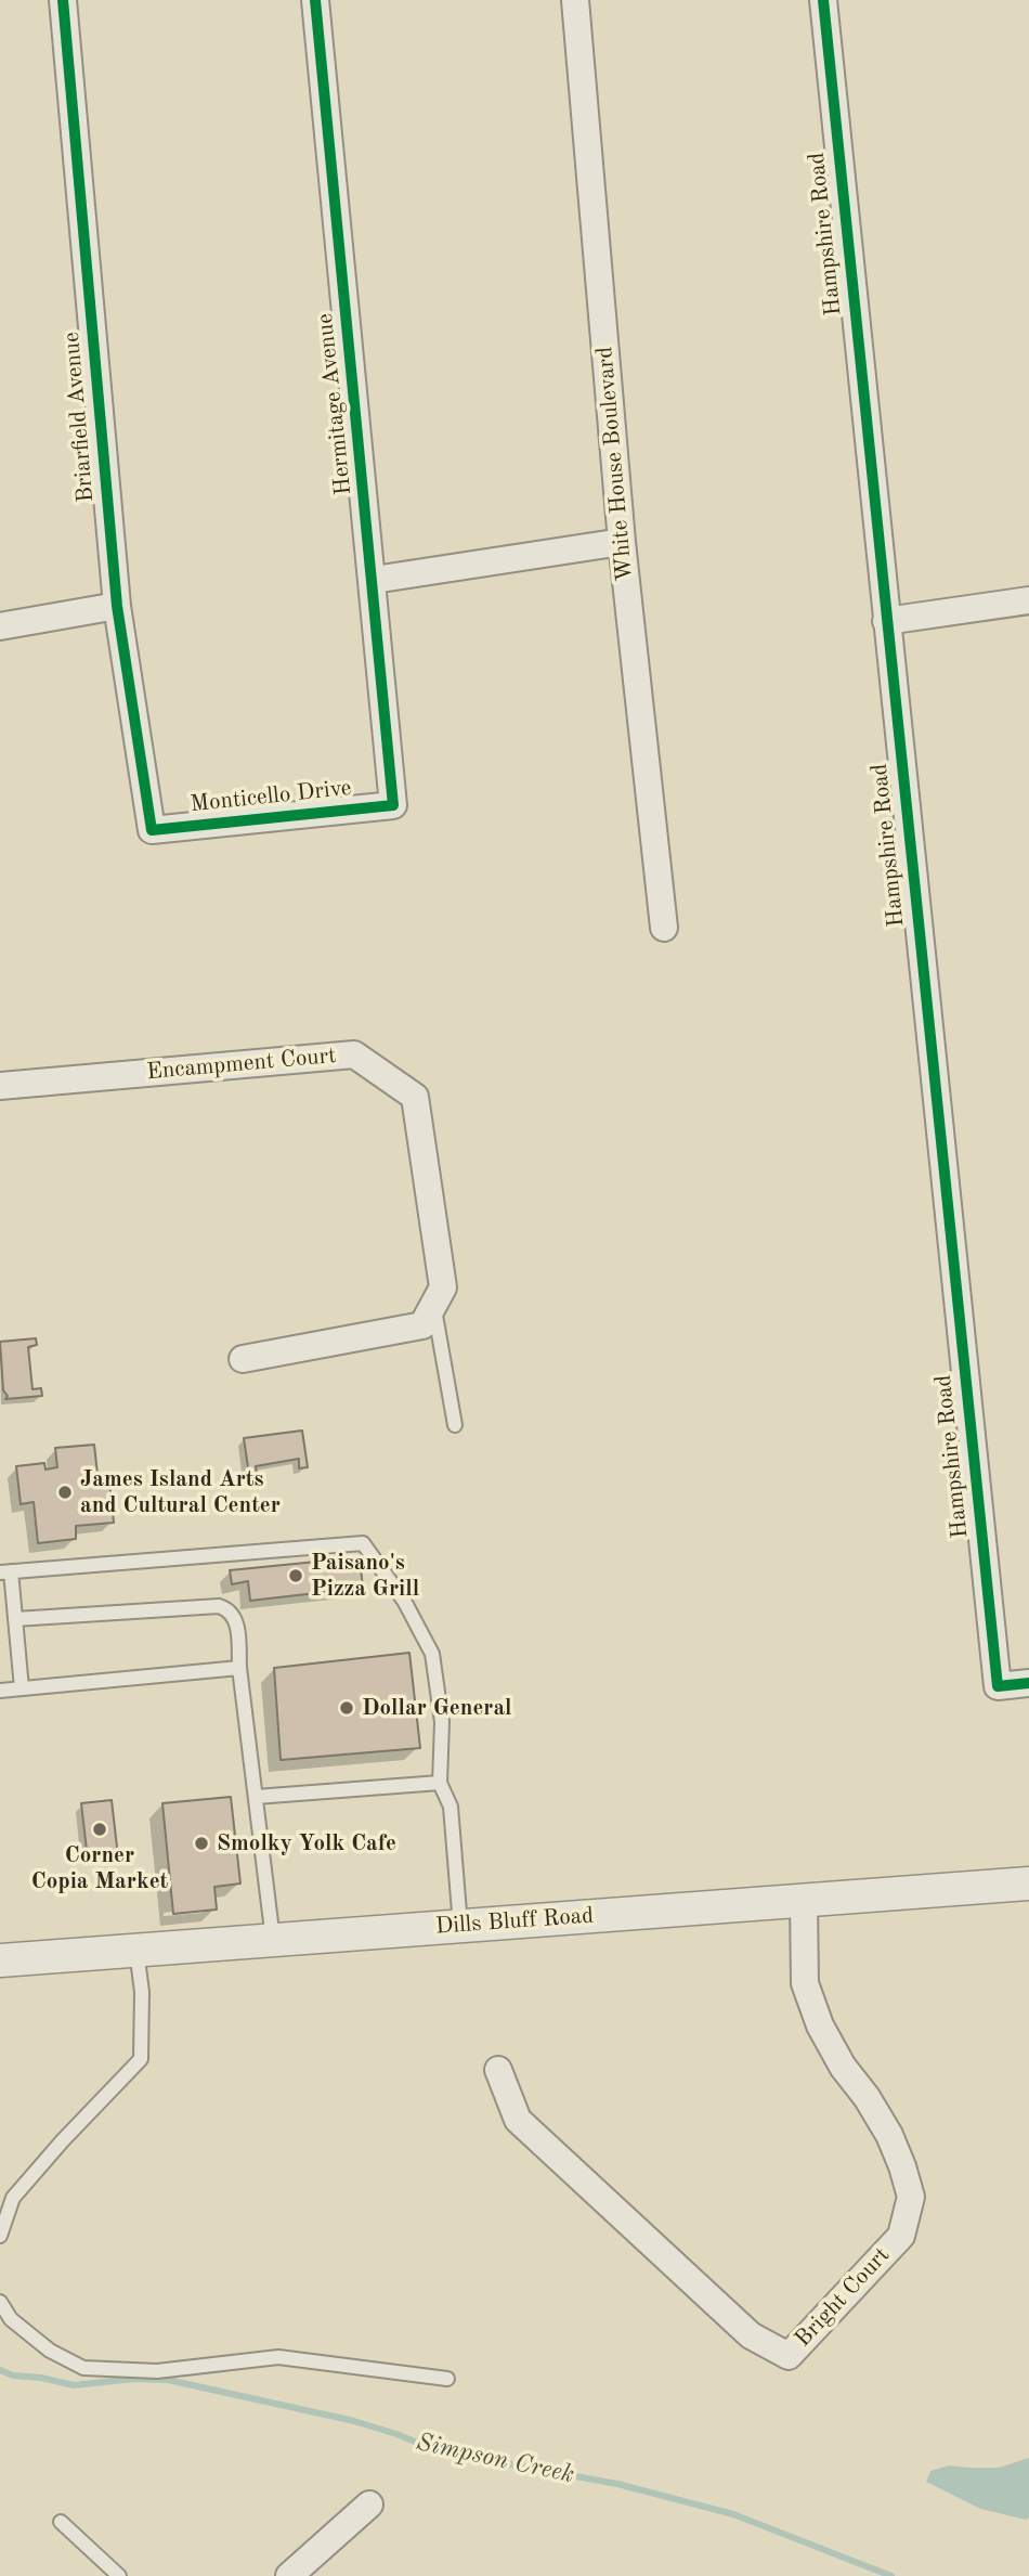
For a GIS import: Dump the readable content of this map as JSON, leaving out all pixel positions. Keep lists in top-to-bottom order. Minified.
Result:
{"streets":{"street":["Hampshire Road","Hermitage Avenue","Briarfield Avenue","White House Boulevard","Monticello Drive","Encampment Court","Dills Bluff Road","Bright Court"]},"crossings":[["Hermitage Avenue","Monticello Drive"],["Briarfield Avenue","Monticello Drive"],["Dills Bluff Road","Bright Court"]],"water":["Simpson Creek"],"places":["James Island Arts and Cultural Center","Paisano's Pizza Grill","Dollar General","Corner Copia Market","Smolky Yolk Cafe"]}
